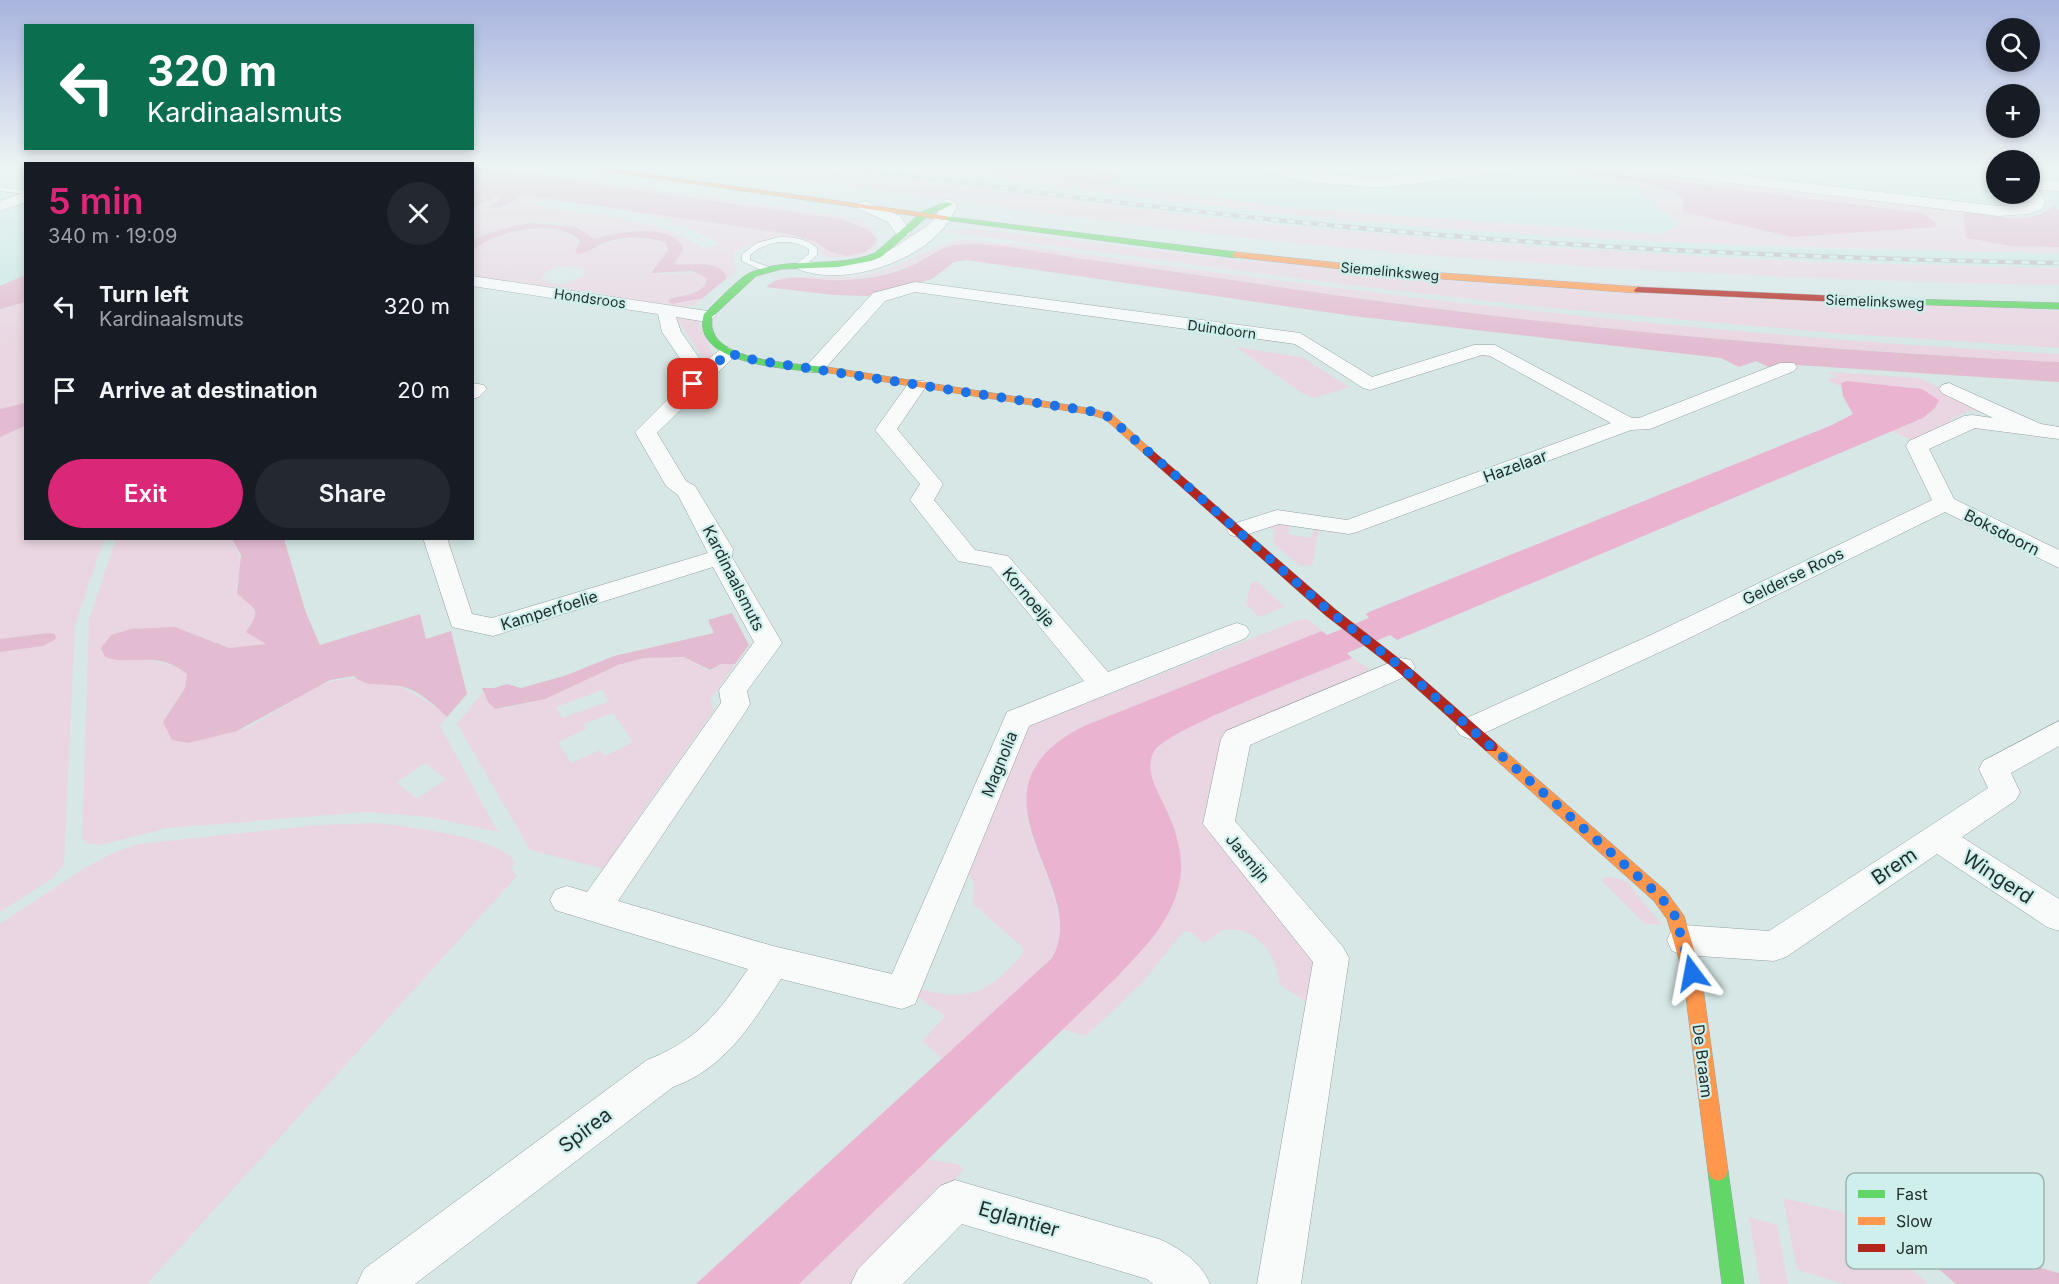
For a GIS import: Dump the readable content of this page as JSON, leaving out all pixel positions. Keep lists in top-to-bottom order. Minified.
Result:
{"streets":{"main road":["Siemelinksweg","De Braam"],"street":["Hondsroos","Duindoorn","Hazelaar","Boksdoorn","Gelderse Roos","Kardinaalsmuts","Kornoelje","Kamperfoelie","Magnolia","Jasmijn","Brem","Wingerd","Spirea","Eglantier"]},"crossings":[["Hondsroos","De Braam"],["Duindoorn","Hazelaar"],["Duindoorn","De Braam"],["Hazelaar","De Braam"],["Boksdoorn","Gelderse Roos"],["Gelderse Roos","De Braam"],["Kardinaalsmuts","Kamperfoelie"],["Kardinaalsmuts","Magnolia"],["Kardinaalsmuts","De Braam"],["Kardinaalsmuts","Spirea"],["Kornoelje","Magnolia"],["Kornoelje","De Braam"],["Jasmijn","De Braam"],["Brem","Wingerd"],["Brem","De Braam"]],"legend":["Fast","Slow","Jam"],"page":{"map_buttons":["+","−"],"turn":["320 m","Kardinaalsmuts"],"heading":["5 min","340 m · 19:09"],"list":[{"name":"Turn left","note":"Kardinaalsmuts","value":"320 m"},{"name":"Arrive at destination","value":"20 m"}],"buttons":["Exit","Share"]}}
